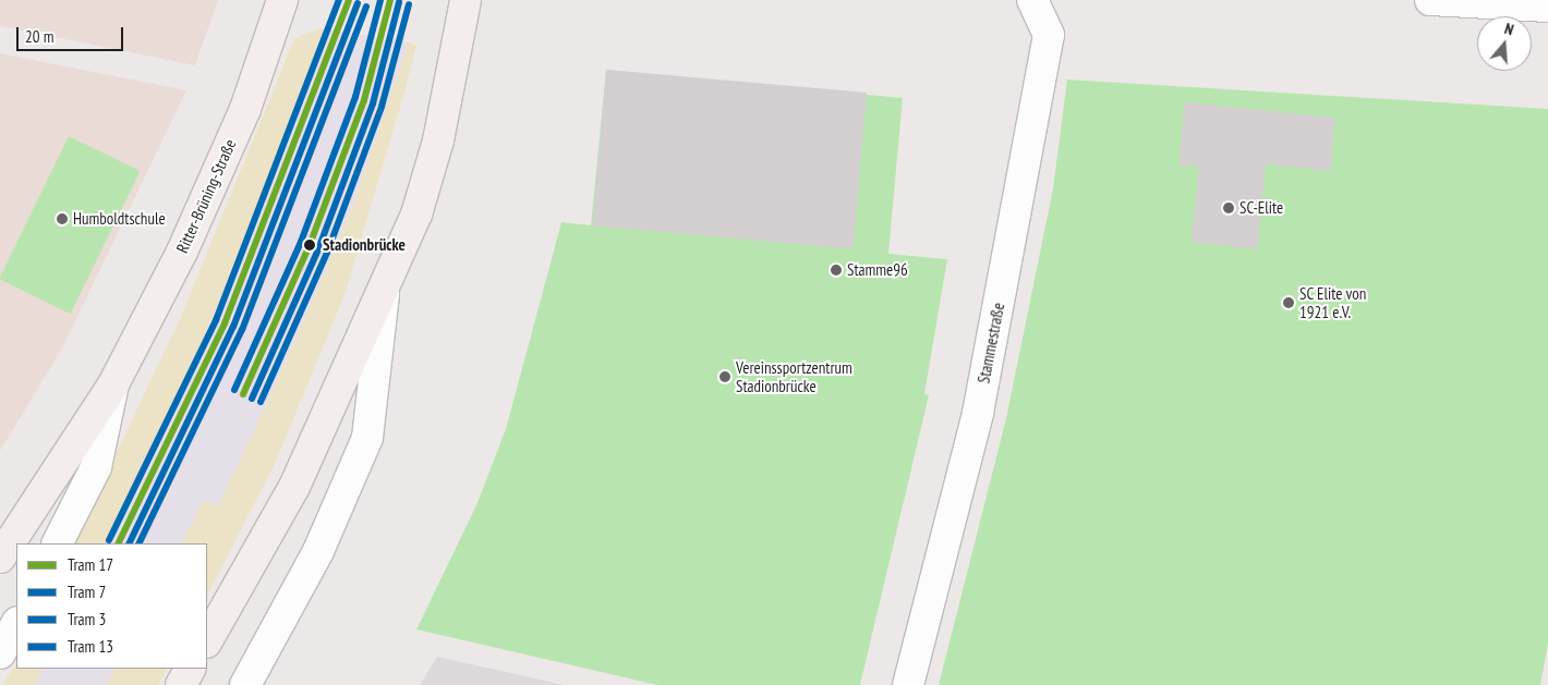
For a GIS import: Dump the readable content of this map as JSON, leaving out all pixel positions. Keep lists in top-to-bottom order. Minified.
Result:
{"streets":{"main road":["Ritter-Brüning-Straße"],"street":["Stammestraße"]},"places":["SC-Elite","Humboldtschule","Stadionbrücke","Stamme96","SC Elite von 1921 e.V.","Vereinssportzentrum Stadionbrücke"],"lines":["tram line 17","tram line 3","tram line 7","tram line 13"],"legend":["Tram 17","Tram 7","Tram 3","Tram 13"],"scale_bar":"20 m","north":"top"}
